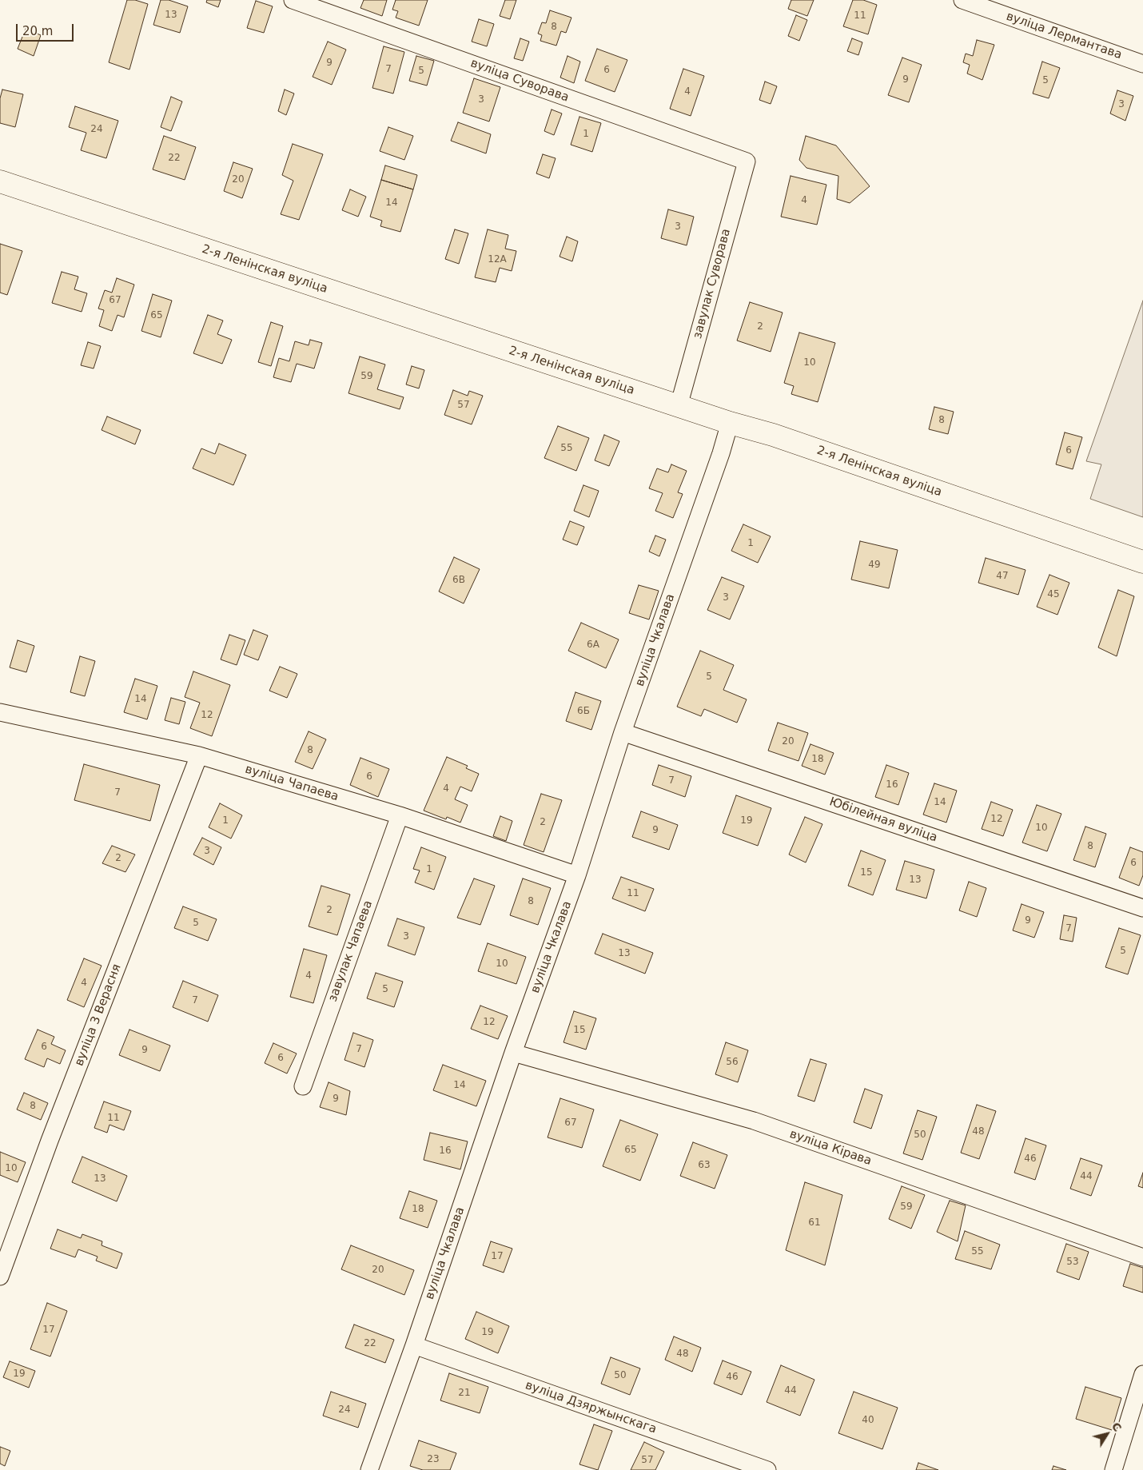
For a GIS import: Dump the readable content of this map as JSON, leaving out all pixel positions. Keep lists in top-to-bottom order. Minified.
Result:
{"streets":{"main road":["2-я Ленінская вуліца"],"street":["вуліца Лермантава","вуліца Суворава","завулак Суворава","вуліца Чкалава","вуліца Чапаева","Юбілейная вуліца","завулак Чапаева","вуліца 3 Верасня","вуліца Кірава","вуліца Дзяржынскага"]},"crossings":[["вуліца Суворава","завулак Суворава"],["2-я Ленінская вуліца","завулак Суворава"],["2-я Ленінская вуліца","вуліца Чкалава"],["вуліца Чкалава","вуліца Чапаева"],["вуліца Чкалава","Юбілейная вуліца"],["вуліца Чкалава","вуліца Кірава"],["вуліца Чкалава","вуліца Дзяржынскага"],["вуліца Чапаева","завулак Чапаева"],["вуліца Чапаева","вуліца 3 Верасня"]],"house_numbers":["13","11","8","9","7","6","5","9","5","4","3","3","24","1","22","20","4","14","3","12А","67","65","2","10","59","57","8","55","6","1","49","47","6В","45","3","6А","5","14","6Б","12","20","8","18","6","7","16","4","7","14","12","1","19","2","10","9","8","3","2","6","1","15","13","11","8","2","9","5","7","3","5","13","10","4","4","5","7","12","15","6","7","9","6","56","14","9","8","11","67","48","50","65","16","46","63","10","44","13","59","18","61","55","17","53","20","17","19","22","48","19","50","46","44","21","24","40","23","57"],"scale_bar":"20 m","north":"top right"}
